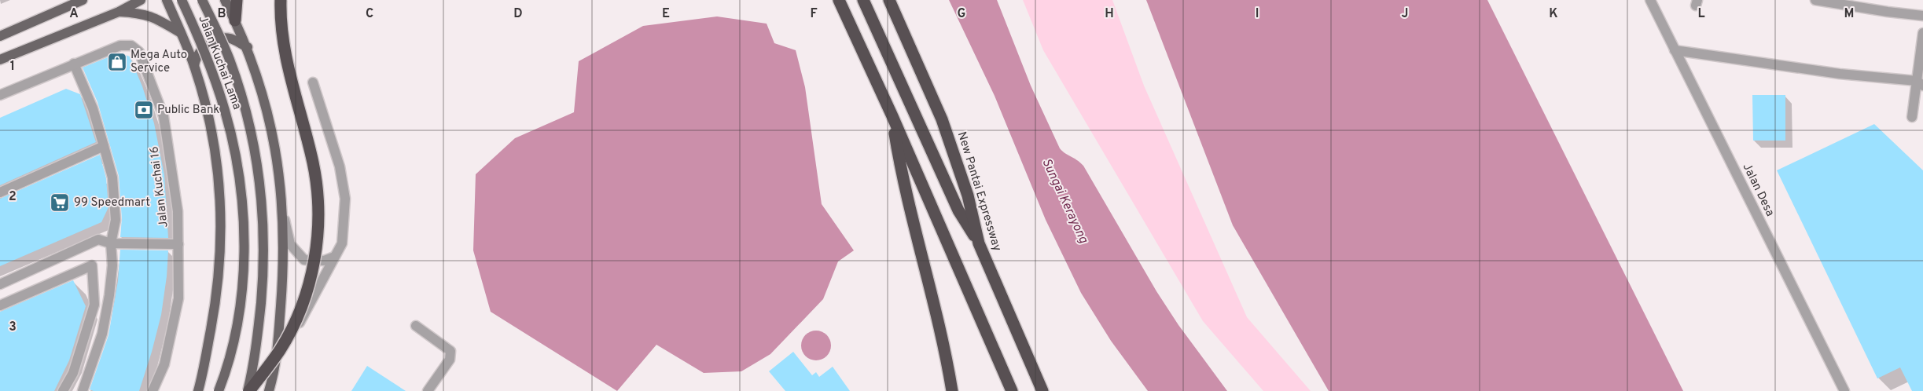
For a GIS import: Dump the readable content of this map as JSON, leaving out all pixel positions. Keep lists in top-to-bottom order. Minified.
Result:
{"streets":{"highway":["New Pantai Expressway"],"main road":["Jalan Kuchai Lama"],"street":["Jalan Kuchai 16","Jalan Desa"]},"water":["Sungai Kerayong"],"places":{"shop":["Mega Auto Service"],"bank":["Public Bank"],"supermarket":["99 Speedmart"]},"grid":{"columns":["A","B","C","D","E","F","G","H","I","J","K","L","M"],"rows":["1","2","3"]}}
